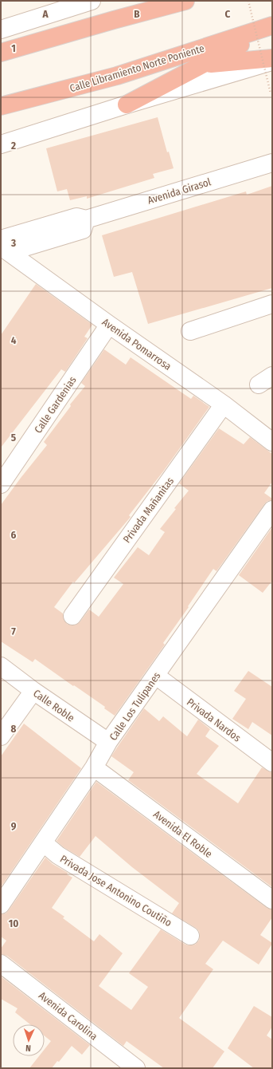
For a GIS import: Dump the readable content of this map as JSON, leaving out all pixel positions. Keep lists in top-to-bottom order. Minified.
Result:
{"streets":{"highway":["Calle Libramiento Norte Poniente"],"street":["Avenida Girasol","Avenida Pomarrosa","Calle Gardenias","Privada Mañanitas","Calle Roble","Calle Los Tulipanes","Privada Nardos","Avenida El Roble","Privada Jose Antonino Coutiño","Avenida Carolina"]},"crossings":[["Avenida Girasol","Avenida Pomarrosa"],["Avenida Pomarrosa","Calle Gardenias"],["Avenida Pomarrosa","Privada Mañanitas"],["Calle Roble","Calle Los Tulipanes"],["Calle Los Tulipanes","Privada Nardos"],["Calle Los Tulipanes","Avenida El Roble"],["Calle Los Tulipanes","Privada Jose Antonino Coutiño"]],"north":"bottom","grid":{"columns":["A","B","C"],"rows":["1","2","3","4","5","6","7","8","9","10"]}}
